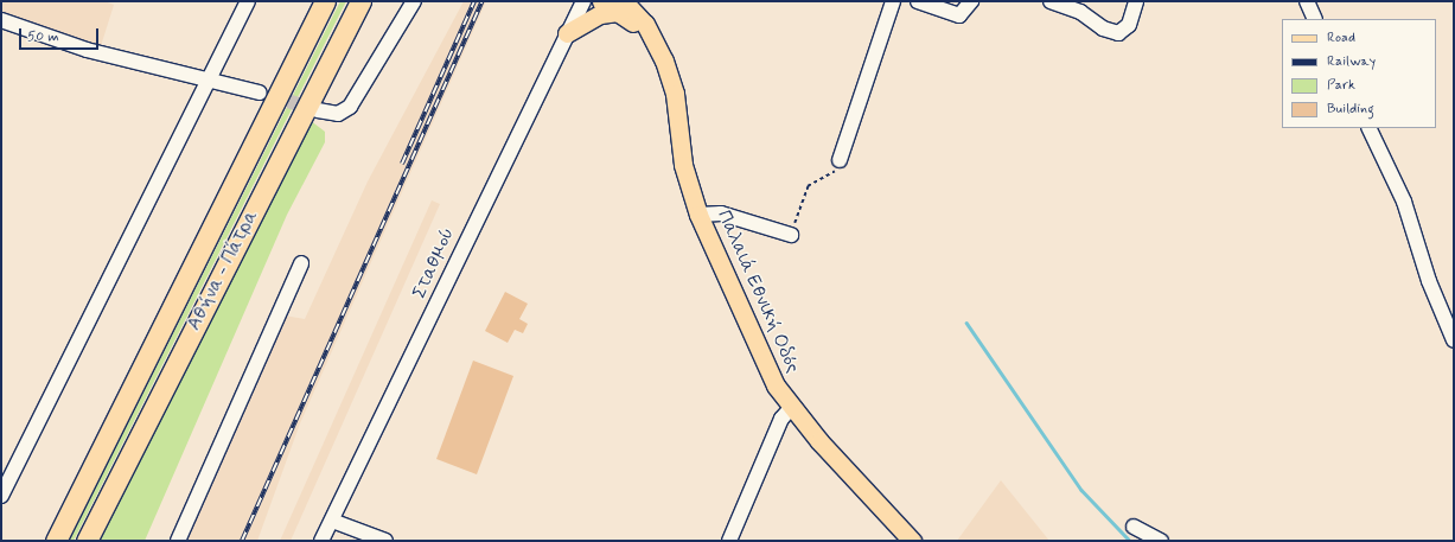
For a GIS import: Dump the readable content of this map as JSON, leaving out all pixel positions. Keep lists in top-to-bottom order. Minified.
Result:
{"streets":{"highway":["Αθήνα - Πάτρα"],"main road":["Παλαιά Εθνική Οδός"],"street":["Σταθμού"]},"legend":["Road","Railway","Park","Building"],"scale_bar":"50 m"}
